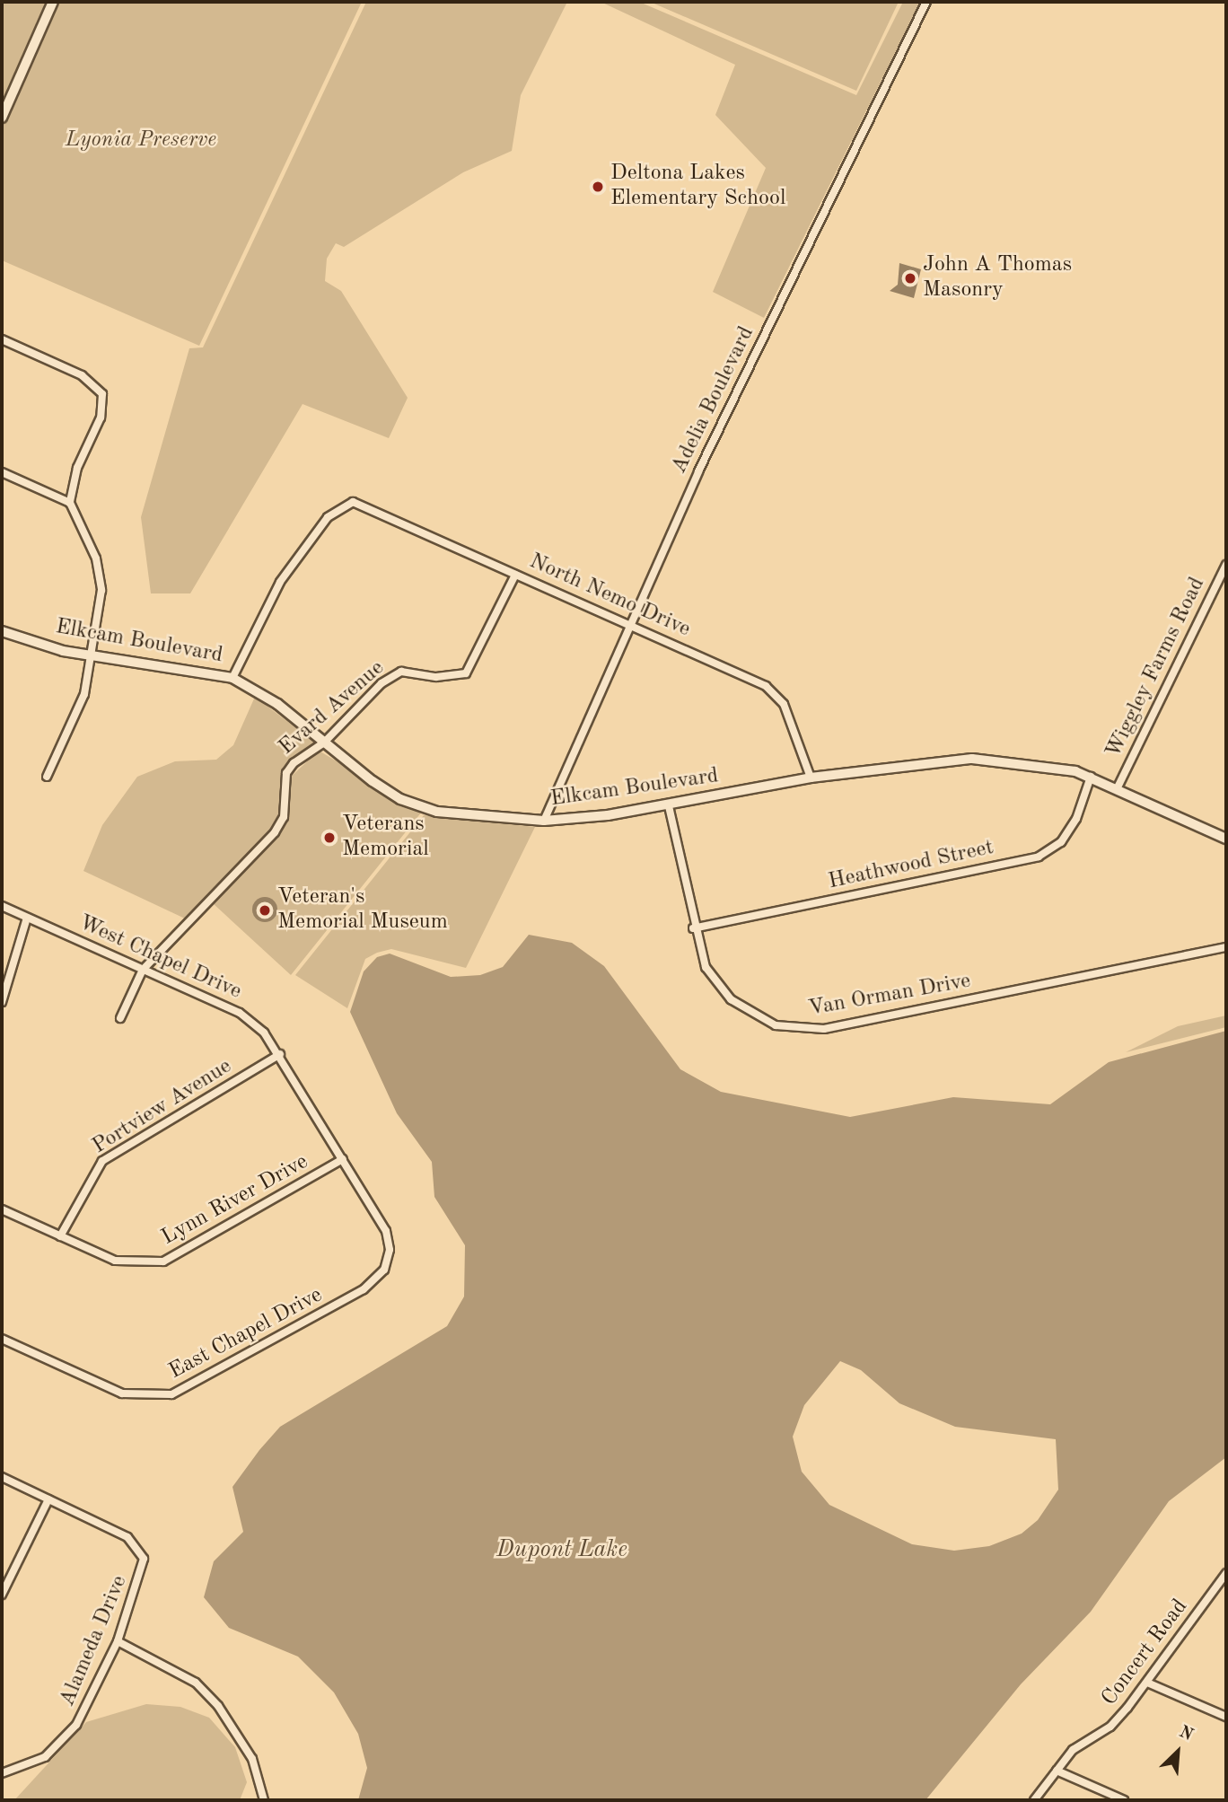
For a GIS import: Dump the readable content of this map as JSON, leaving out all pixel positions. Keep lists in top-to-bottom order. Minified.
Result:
{"streets":{"street":["Adelia Boulevard","North Nemo Drive","Elkcam Boulevard","Wiggley Farms Road","Evard Avenue","Heathwood Street","West Chapel Drive","Van Orman Drive","Portview Avenue","Lynn River Drive","East Chapel Drive","Alameda Drive","Concert Road"]},"crossings":[["Adelia Boulevard","North Nemo Drive"],["Adelia Boulevard","Elkcam Boulevard"],["North Nemo Drive","Elkcam Boulevard"],["North Nemo Drive","Evard Avenue"],["Elkcam Boulevard","Wiggley Farms Road"],["Elkcam Boulevard","Evard Avenue"],["Elkcam Boulevard","Heathwood Street"],["Elkcam Boulevard","Van Orman Drive"],["Evard Avenue","West Chapel Drive"],["Heathwood Street","Van Orman Drive"],["West Chapel Drive","Portview Avenue"],["West Chapel Drive","Lynn River Drive"],["West Chapel Drive","East Chapel Drive"],["Portview Avenue","Lynn River Drive"]],"water":["Dupont Lake"],"parks":["Lyonia Preserve"],"places":["Deltona Lakes Elementary School","John A Thomas Masonry","Veterans Memorial","Veteran's Memorial Museum"],"north":"top right"}
